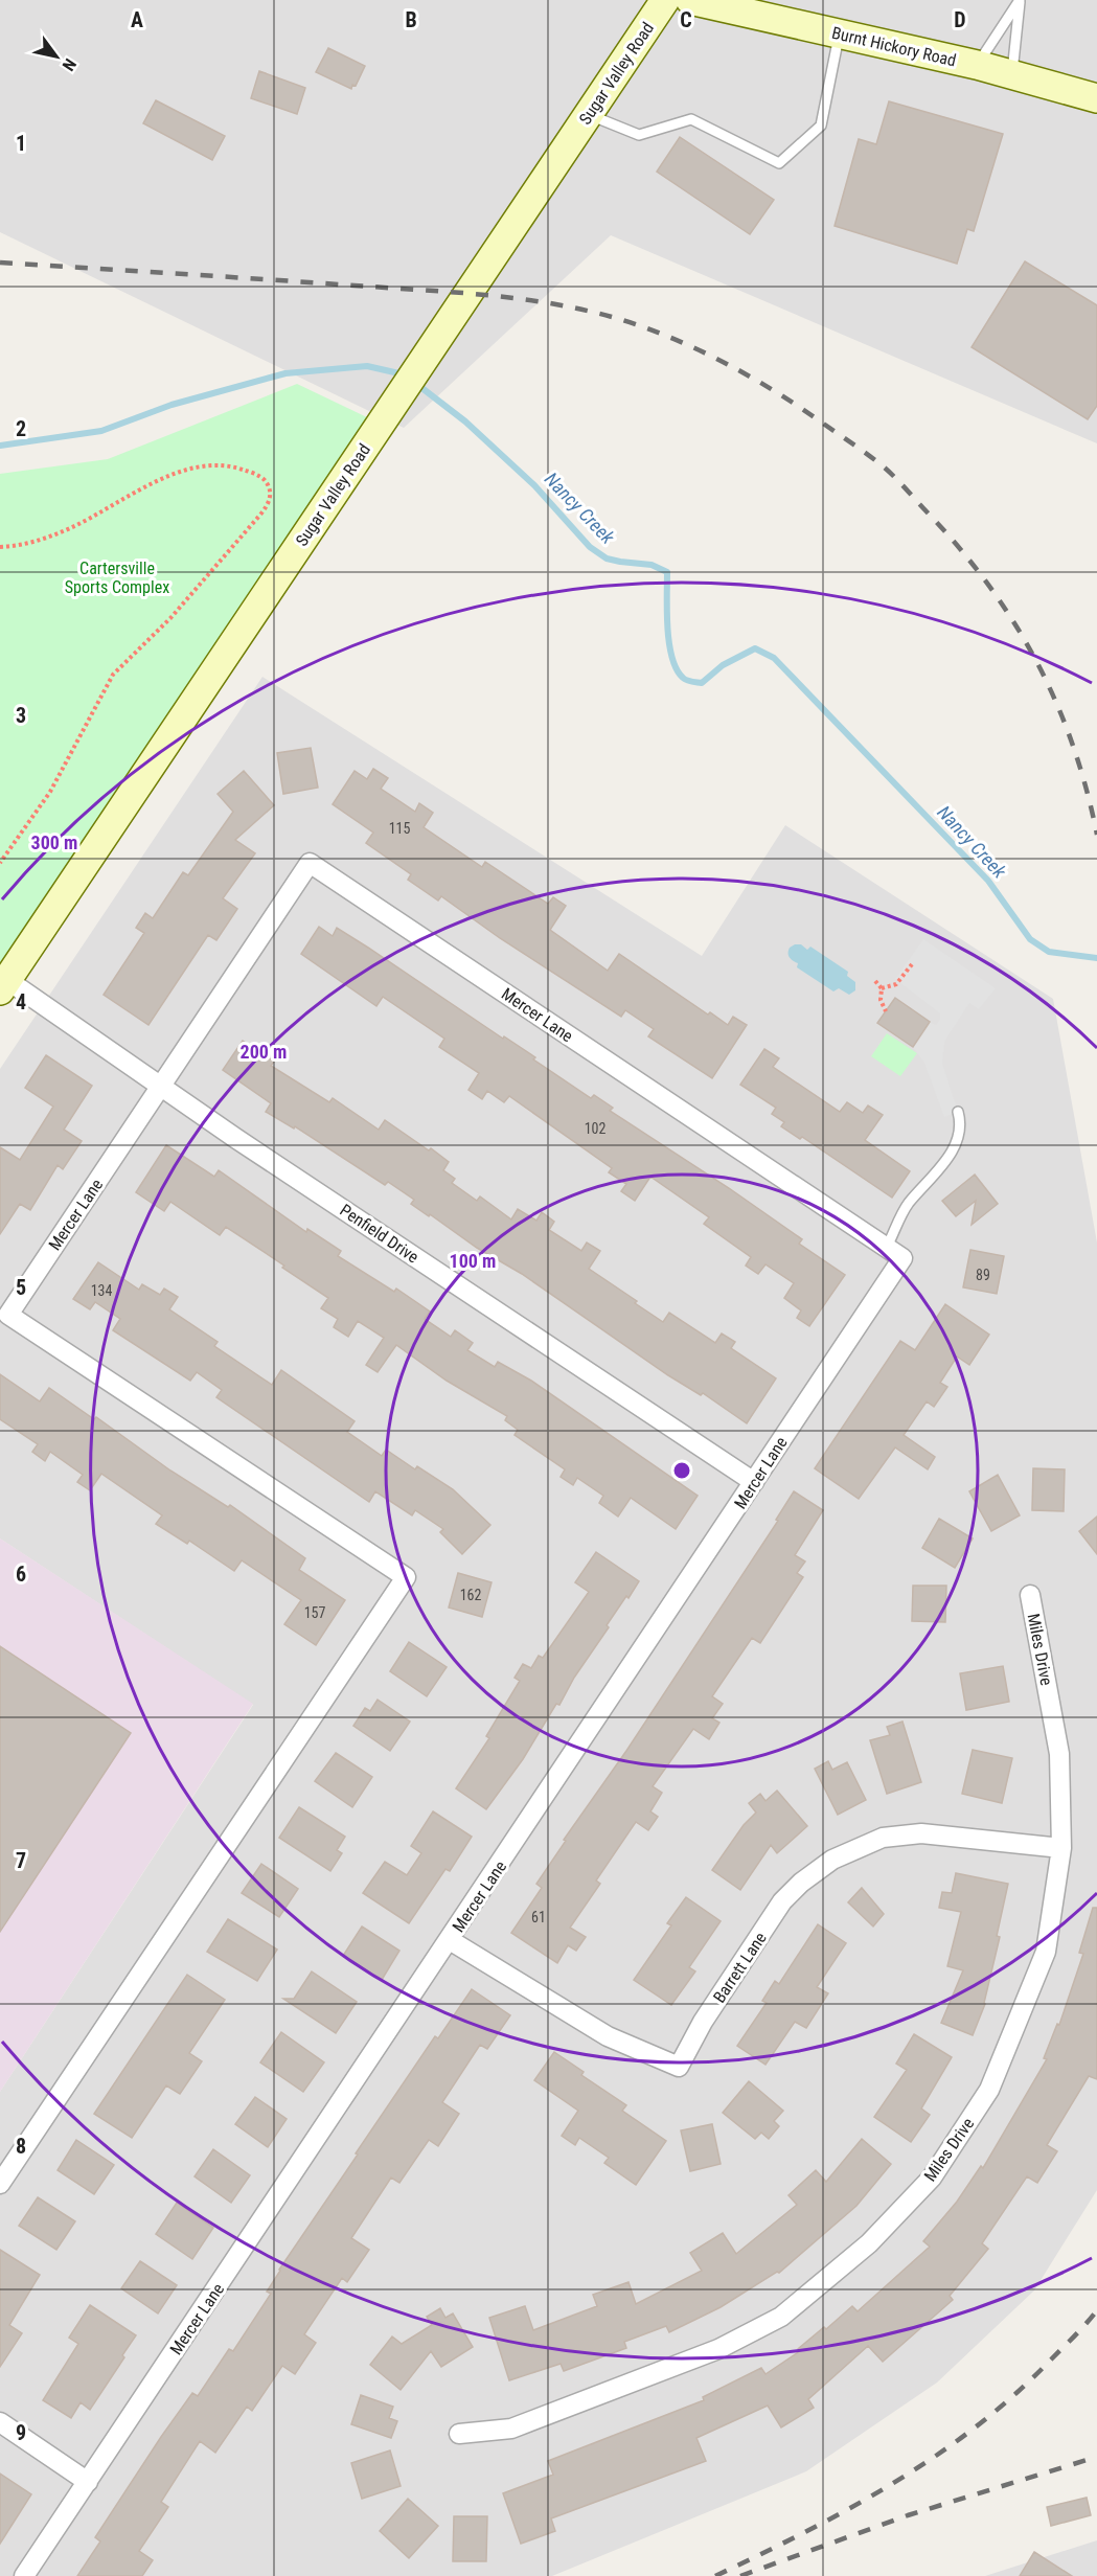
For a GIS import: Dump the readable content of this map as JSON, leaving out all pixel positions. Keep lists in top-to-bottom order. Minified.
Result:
{"streets":{"street":["Burnt Hickory Road","Sugar Valley Road","Mercer Lane","Penfield Drive","Miles Drive","Barrett Lane"]},"crossings":[["Sugar Valley Road","Penfield Drive"],["Mercer Lane","Penfield Drive"],["Mercer Lane","Barrett Lane"],["Miles Drive","Barrett Lane"]],"water":["Nancy Creek"],"parks":["Cartersville Sports Complex"],"house_numbers":["115","102","89","134","162","157","61"],"north":"bottom right","grid":{"columns":["A","B","C","D"],"rows":["1","2","3","4","5","6","7","8","9"]},"rings":["300 m","200 m","100 m"]}
